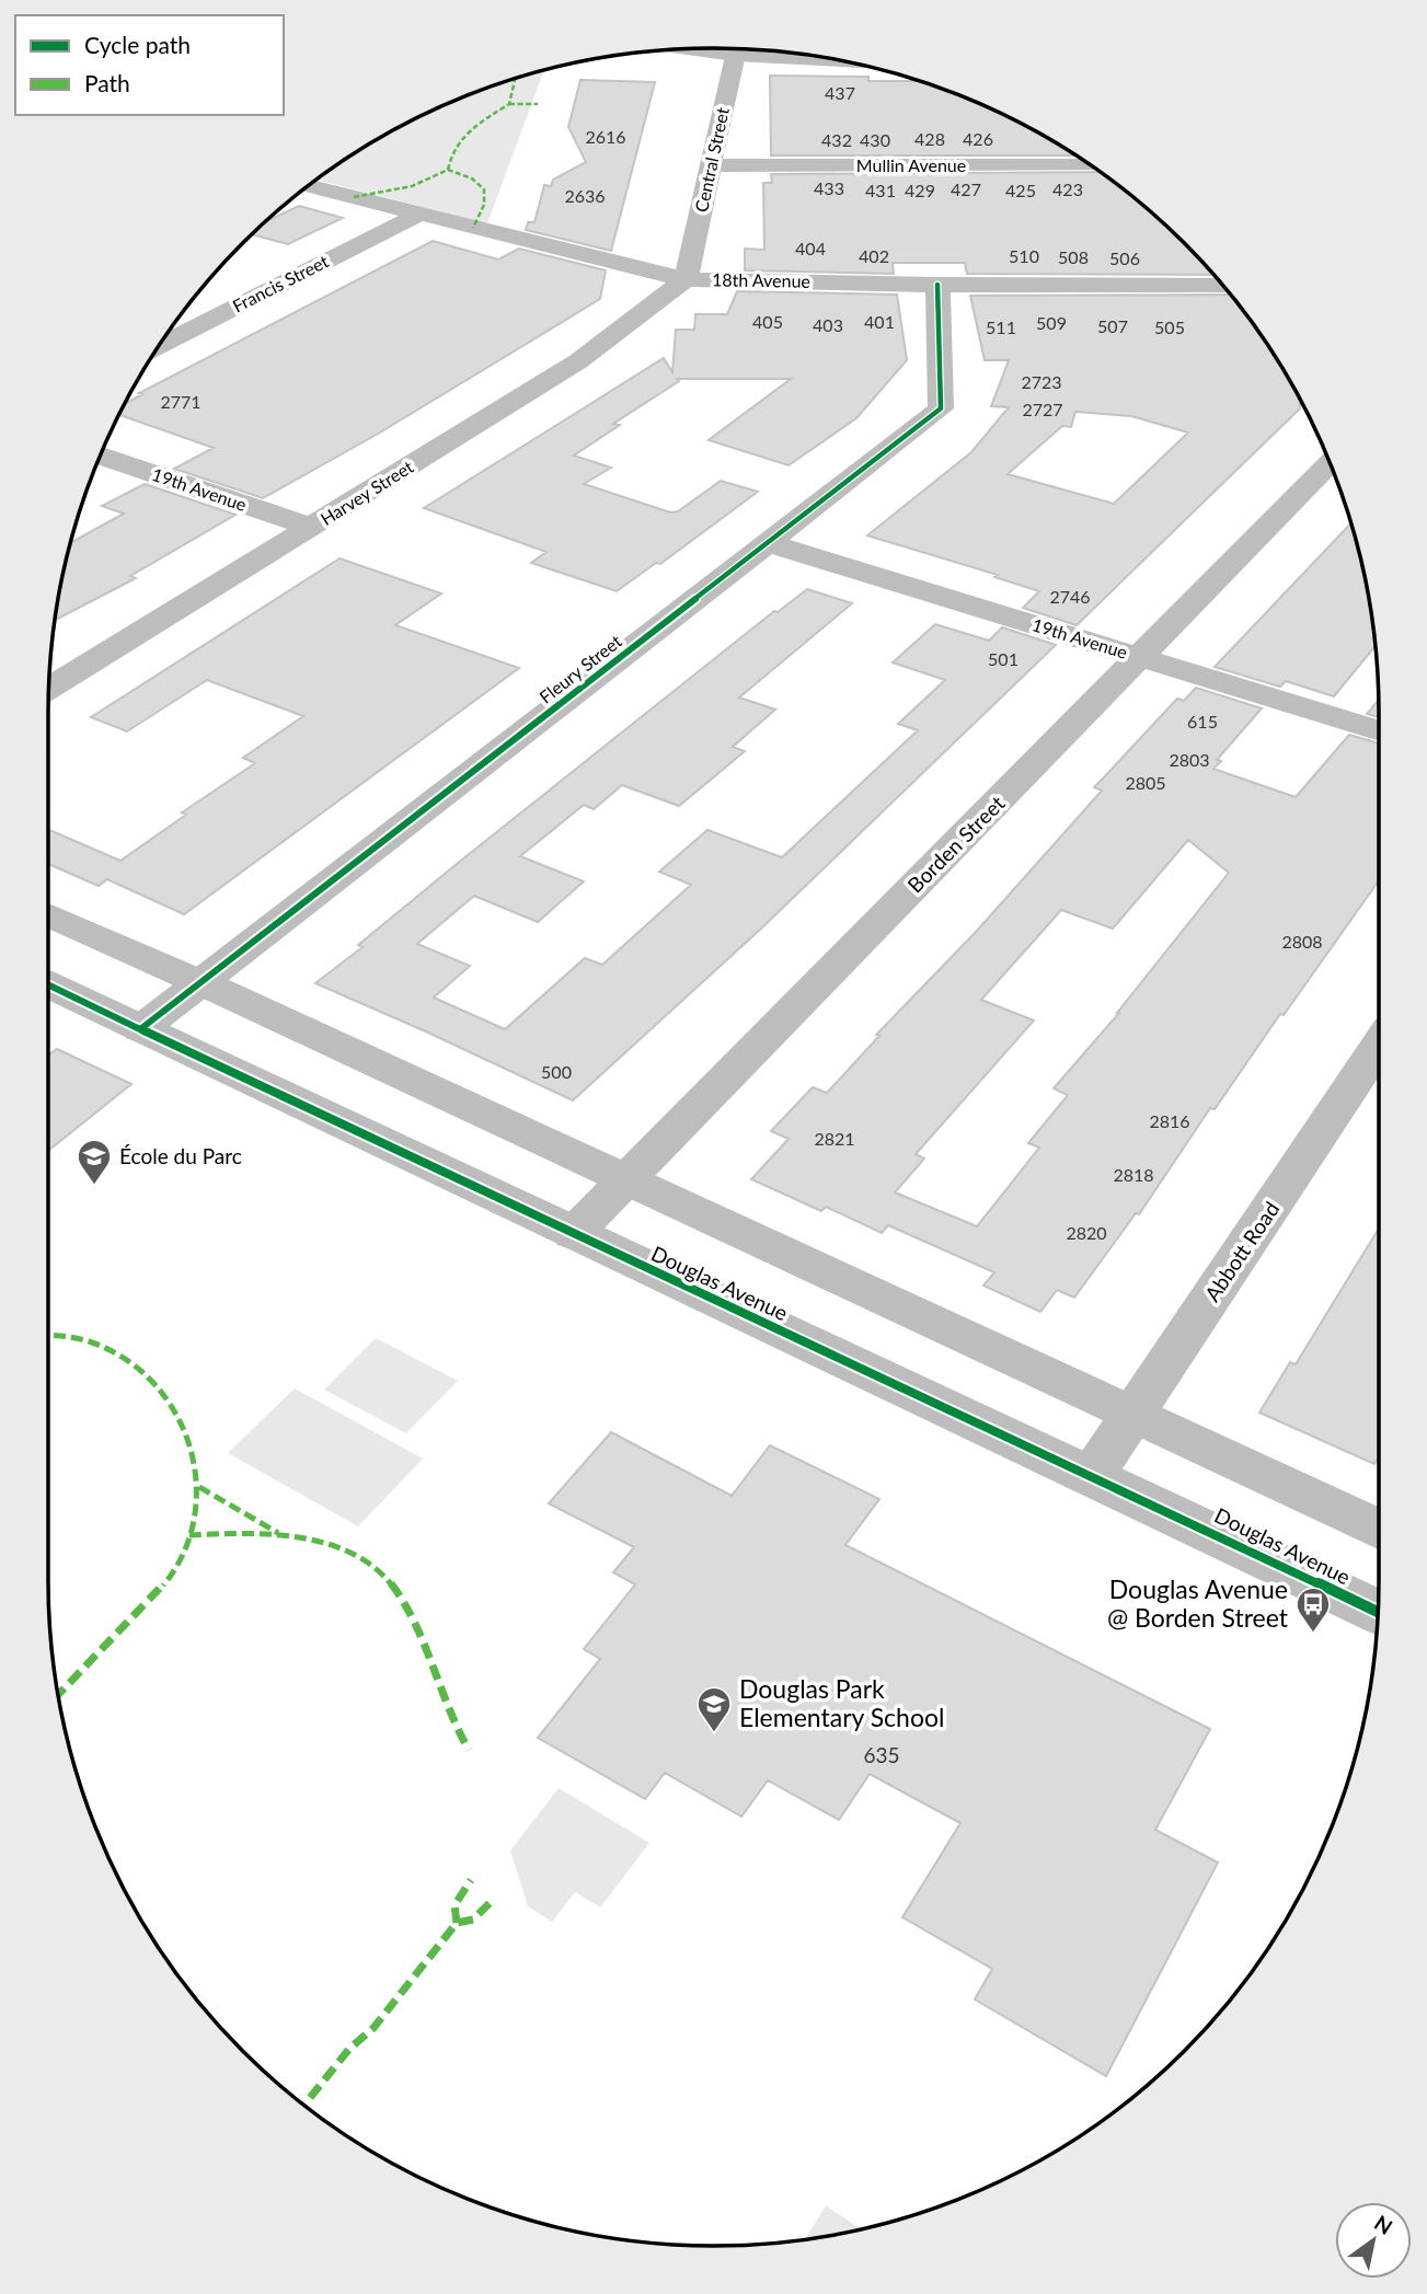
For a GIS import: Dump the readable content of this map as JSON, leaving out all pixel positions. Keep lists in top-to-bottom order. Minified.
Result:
{"streets":{"street":["Central Street","Mullin Avenue","18th Avenue","Francis Street","19th Avenue","Harvey Street","Fleury Street","Borden Street","Abbott Road","Douglas Avenue"]},"crossings":[["Central Street","Mullin Avenue"],["Central Street","18th Avenue"],["Central Street","Harvey Street"],["18th Avenue","Francis Street"],["18th Avenue","Harvey Street"],["18th Avenue","Fleury Street"],["19th Avenue","Harvey Street"],["19th Avenue","Fleury Street"],["19th Avenue","Borden Street"],["Fleury Street","Douglas Avenue"],["Borden Street","Douglas Avenue"],["Abbott Road","Douglas Avenue"]],"places":{"school or university":["École du Parc","Douglas Park Elementary School"],"bus stop":["Douglas Avenue @ Borden Street"]},"house_numbers":["437","2616","428","426","432","430","433","427","423","431","429","425","2636","404","402","510","508","506","405","401","509","403","507","511","505","2723","2771","2727","2746","501","615","2803","2805","2808","500","2816","2821","2818","2820","635"],"legend":["Cycle path","Path"],"north":"top right"}
